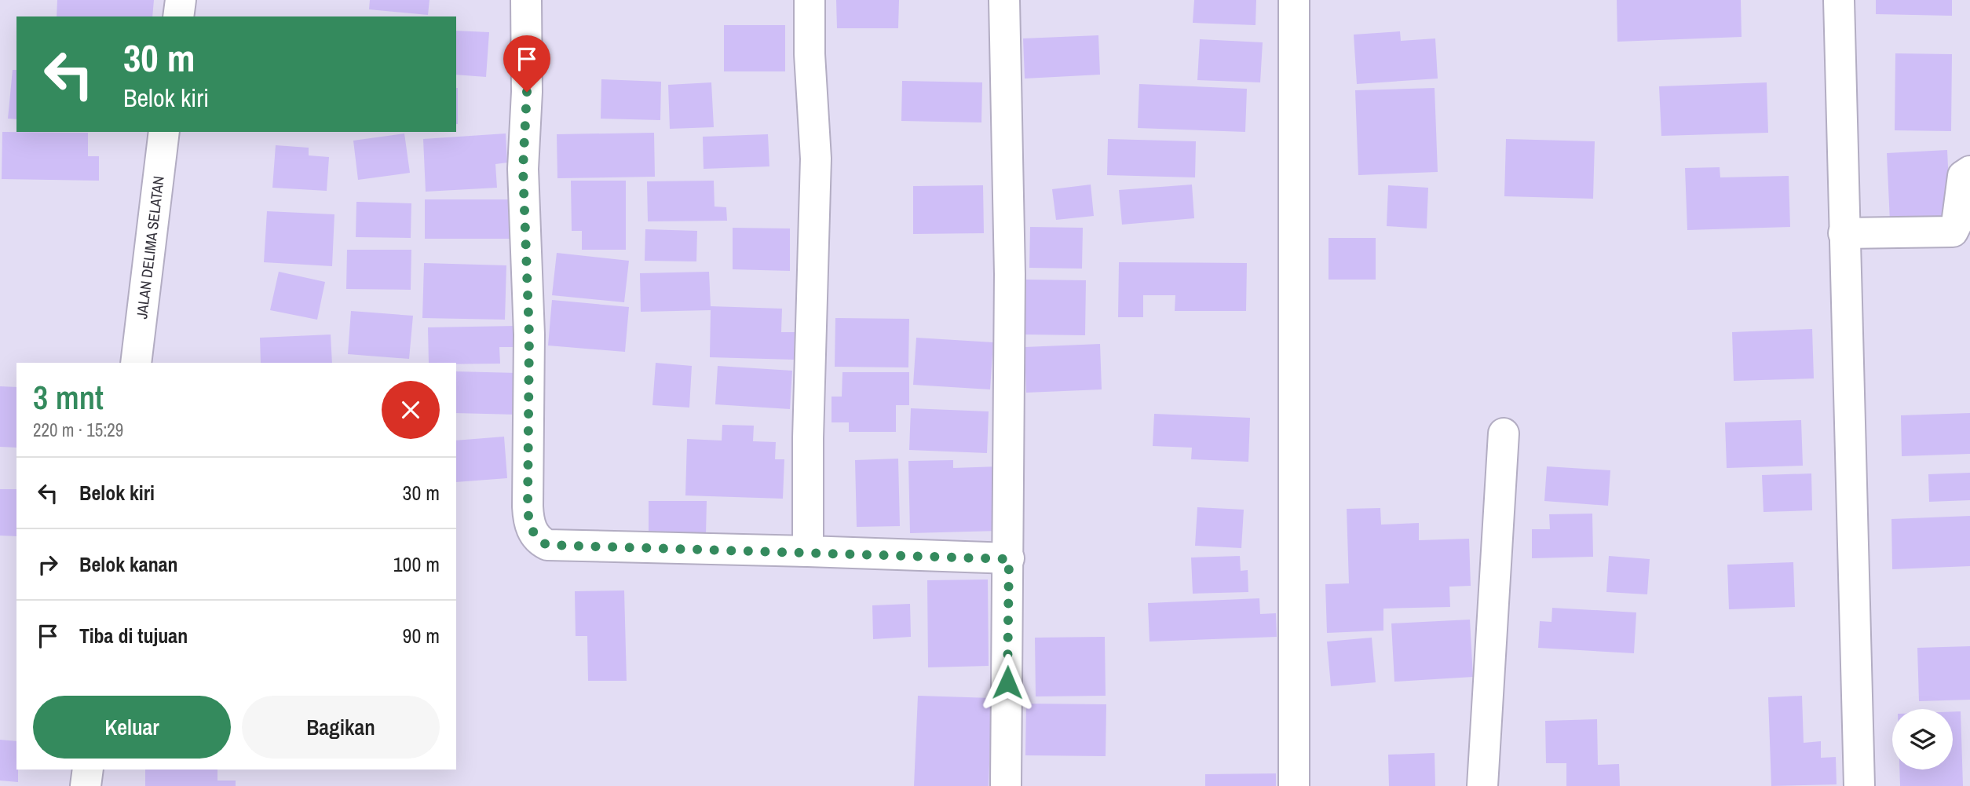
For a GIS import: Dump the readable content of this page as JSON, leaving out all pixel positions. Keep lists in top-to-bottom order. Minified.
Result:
{"streets":{"street":["JALAN DELIMA SELATAN"]},"page":{"turn":["30 m","Belok kiri"],"heading":["3 mnt","220 m · 15:29"],"list":[{"name":"Belok kiri","value":"30 m"},{"name":"Belok kanan","value":"100 m"},{"name":"Tiba di tujuan","value":"90 m"}],"buttons":["Keluar","Bagikan"]}}
